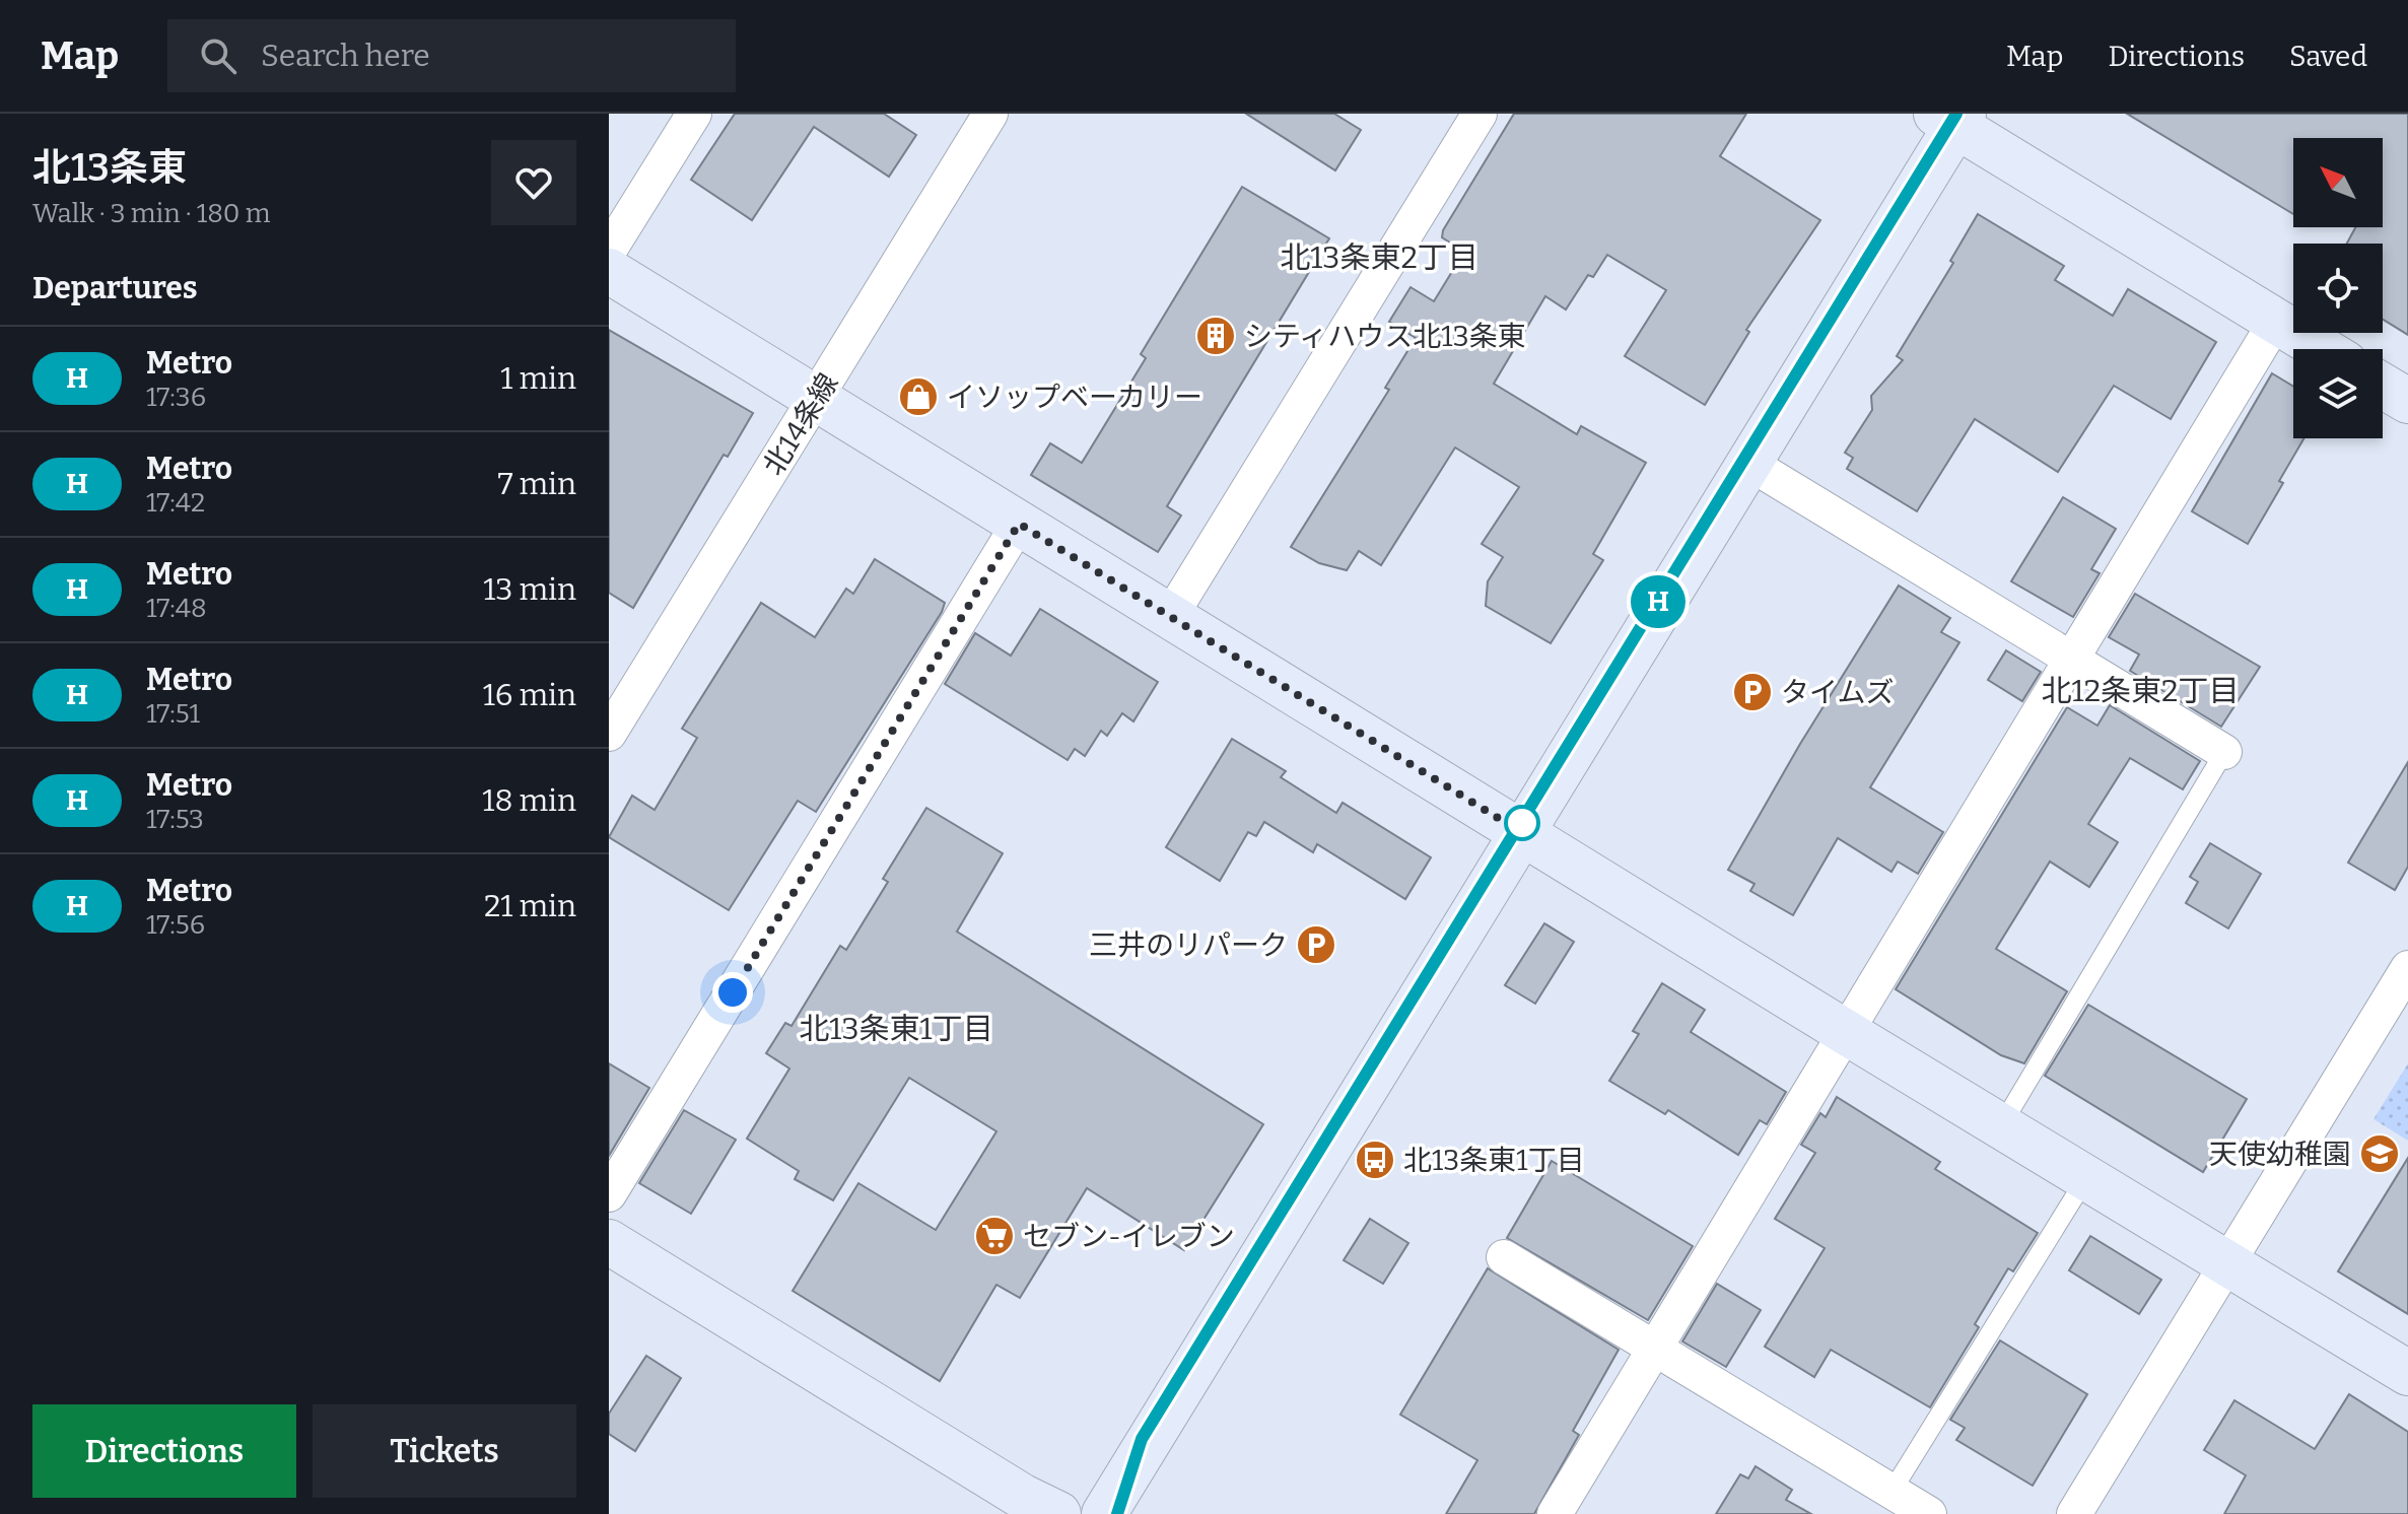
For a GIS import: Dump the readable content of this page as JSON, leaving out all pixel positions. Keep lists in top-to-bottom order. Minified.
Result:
{"streets":{"street":["北14条線"]},"districts":["北13条東2丁目","北12条東2丁目","北13条東1丁目"],"places":{"building":["シティハウス北13条東"],"shop":["イソップベーカリー"],"parking":["タイムズ","三井のリパーク"],"school or university":["天使幼稚園"],"bus stop":["北13条東1丁目"],"supermarket":["セブン-イレブン"]},"lines":["metro line H"],"north":"top left","page":{"header":"Map","search":"Search here","nav":["Map","Directions","Saved"],"heading":[["北13条東","Walk · 3 min · 180 m"],"Departures"],"on_map":"H","list":[{"mark":"H","name":"Metro","note":"17:36","value":"1 min"},{"mark":"H","name":"Metro","note":"17:42","value":"7 min"},{"mark":"H","name":"Metro","note":"17:48","value":"13 min"},{"mark":"H","name":"Metro","note":"17:51","value":"16 min"},{"mark":"H","name":"Metro","note":"17:53","value":"18 min"},{"mark":"H","name":"Metro","note":"17:56","value":"21 min"}],"buttons":["Directions","Tickets"]}}
